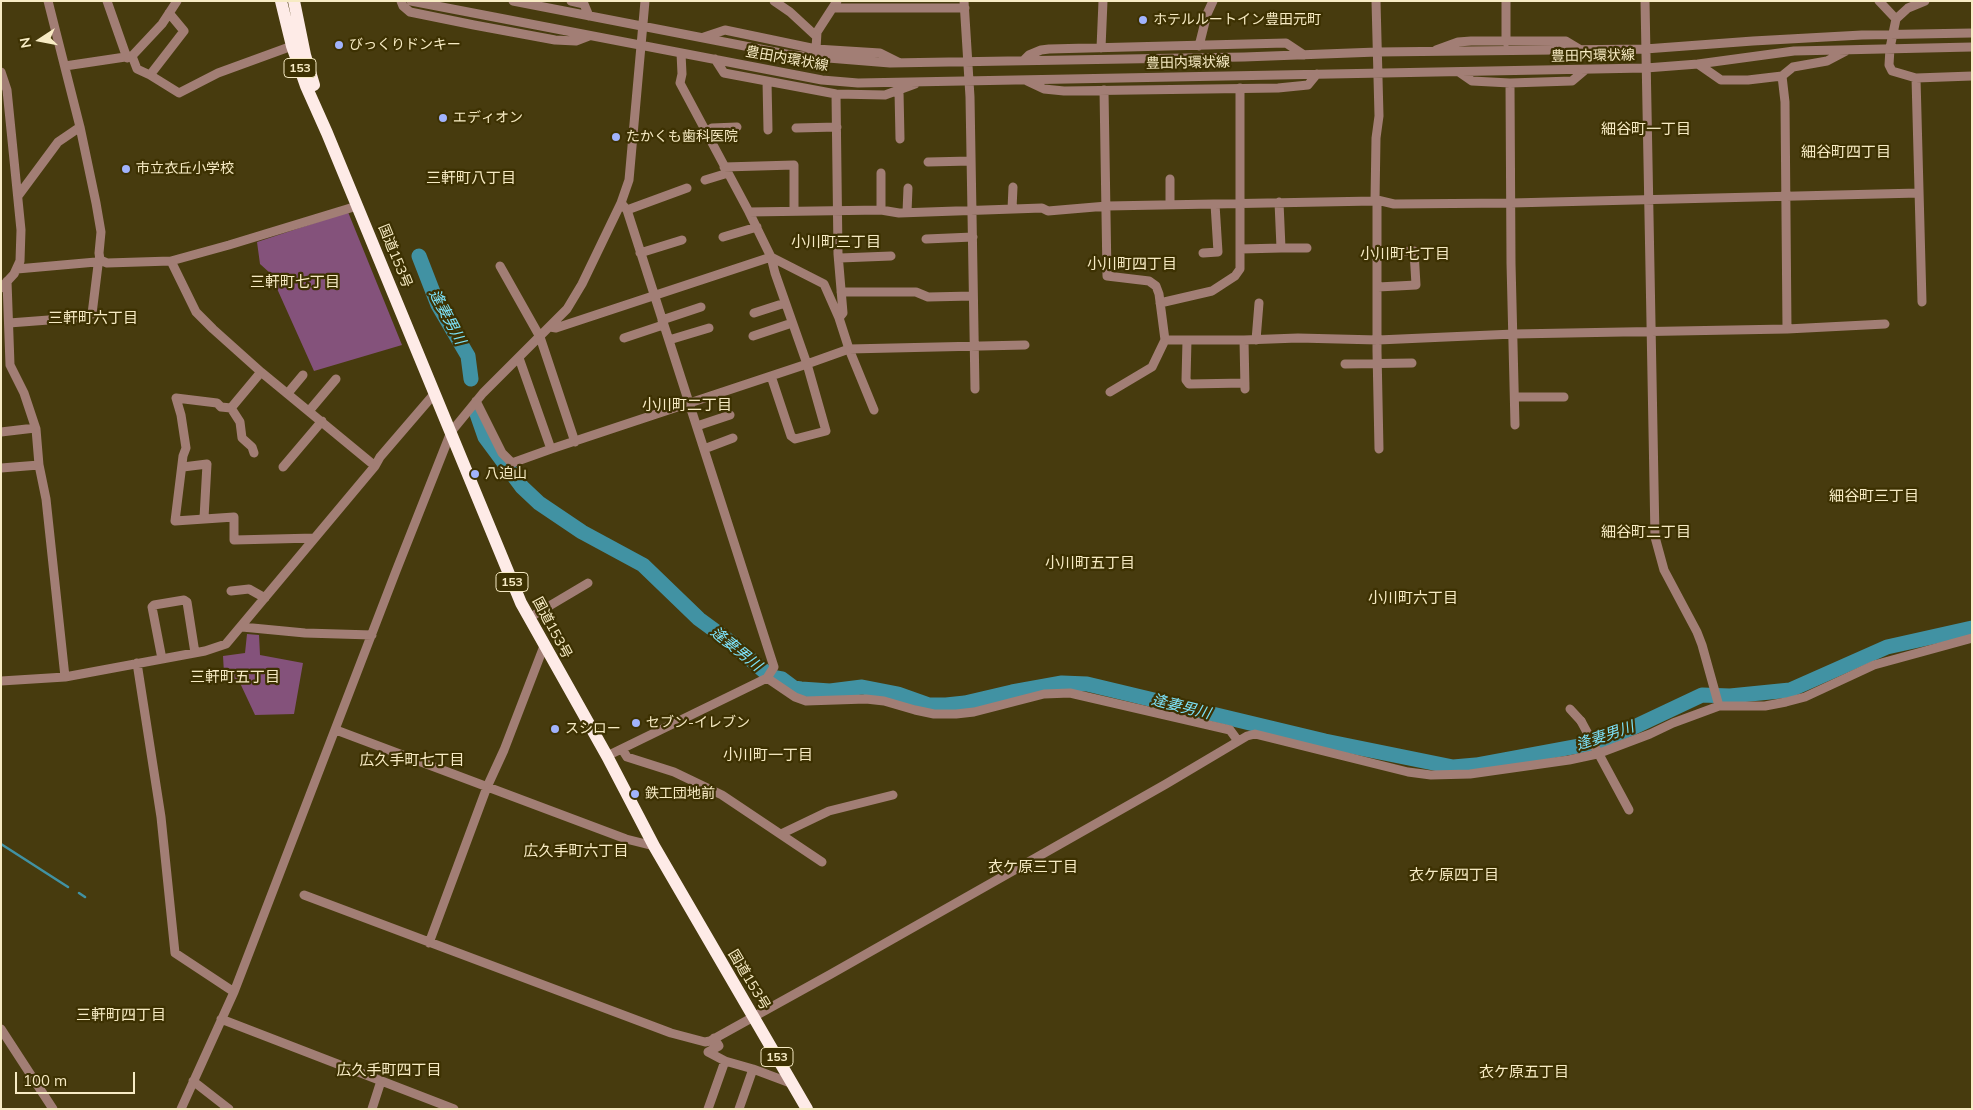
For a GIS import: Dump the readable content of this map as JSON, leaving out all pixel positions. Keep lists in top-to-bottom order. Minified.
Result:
{"streets":{"highway":["153","国道153号"],"street":["豊田内環状線"]},"districts":["細谷町一丁目","細谷町四丁目","三軒町八丁目","小川町三丁目","小川町七丁目","小川町四丁目","三軒町七丁目","三軒町六丁目","小川町二丁目","細谷町三丁目","細谷町二丁目","小川町五丁目","小川町六丁目","三軒町五丁目","小川町一丁目","広久手町七丁目","広久手町六丁目","衣ケ原三丁目","衣ケ原四丁目","三軒町四丁目","広久手町四丁目","衣ケ原五丁目"],"water":["逢妻男川"],"places":["ホテルルートイン豊田元町","びっくりドンキー","エディオン","たかくも歯科医院","市立衣丘小学校","八迫山","セブン-イレブン","スシロー","鉄工団地前"],"scale_bar":"100 m","north":"left"}
